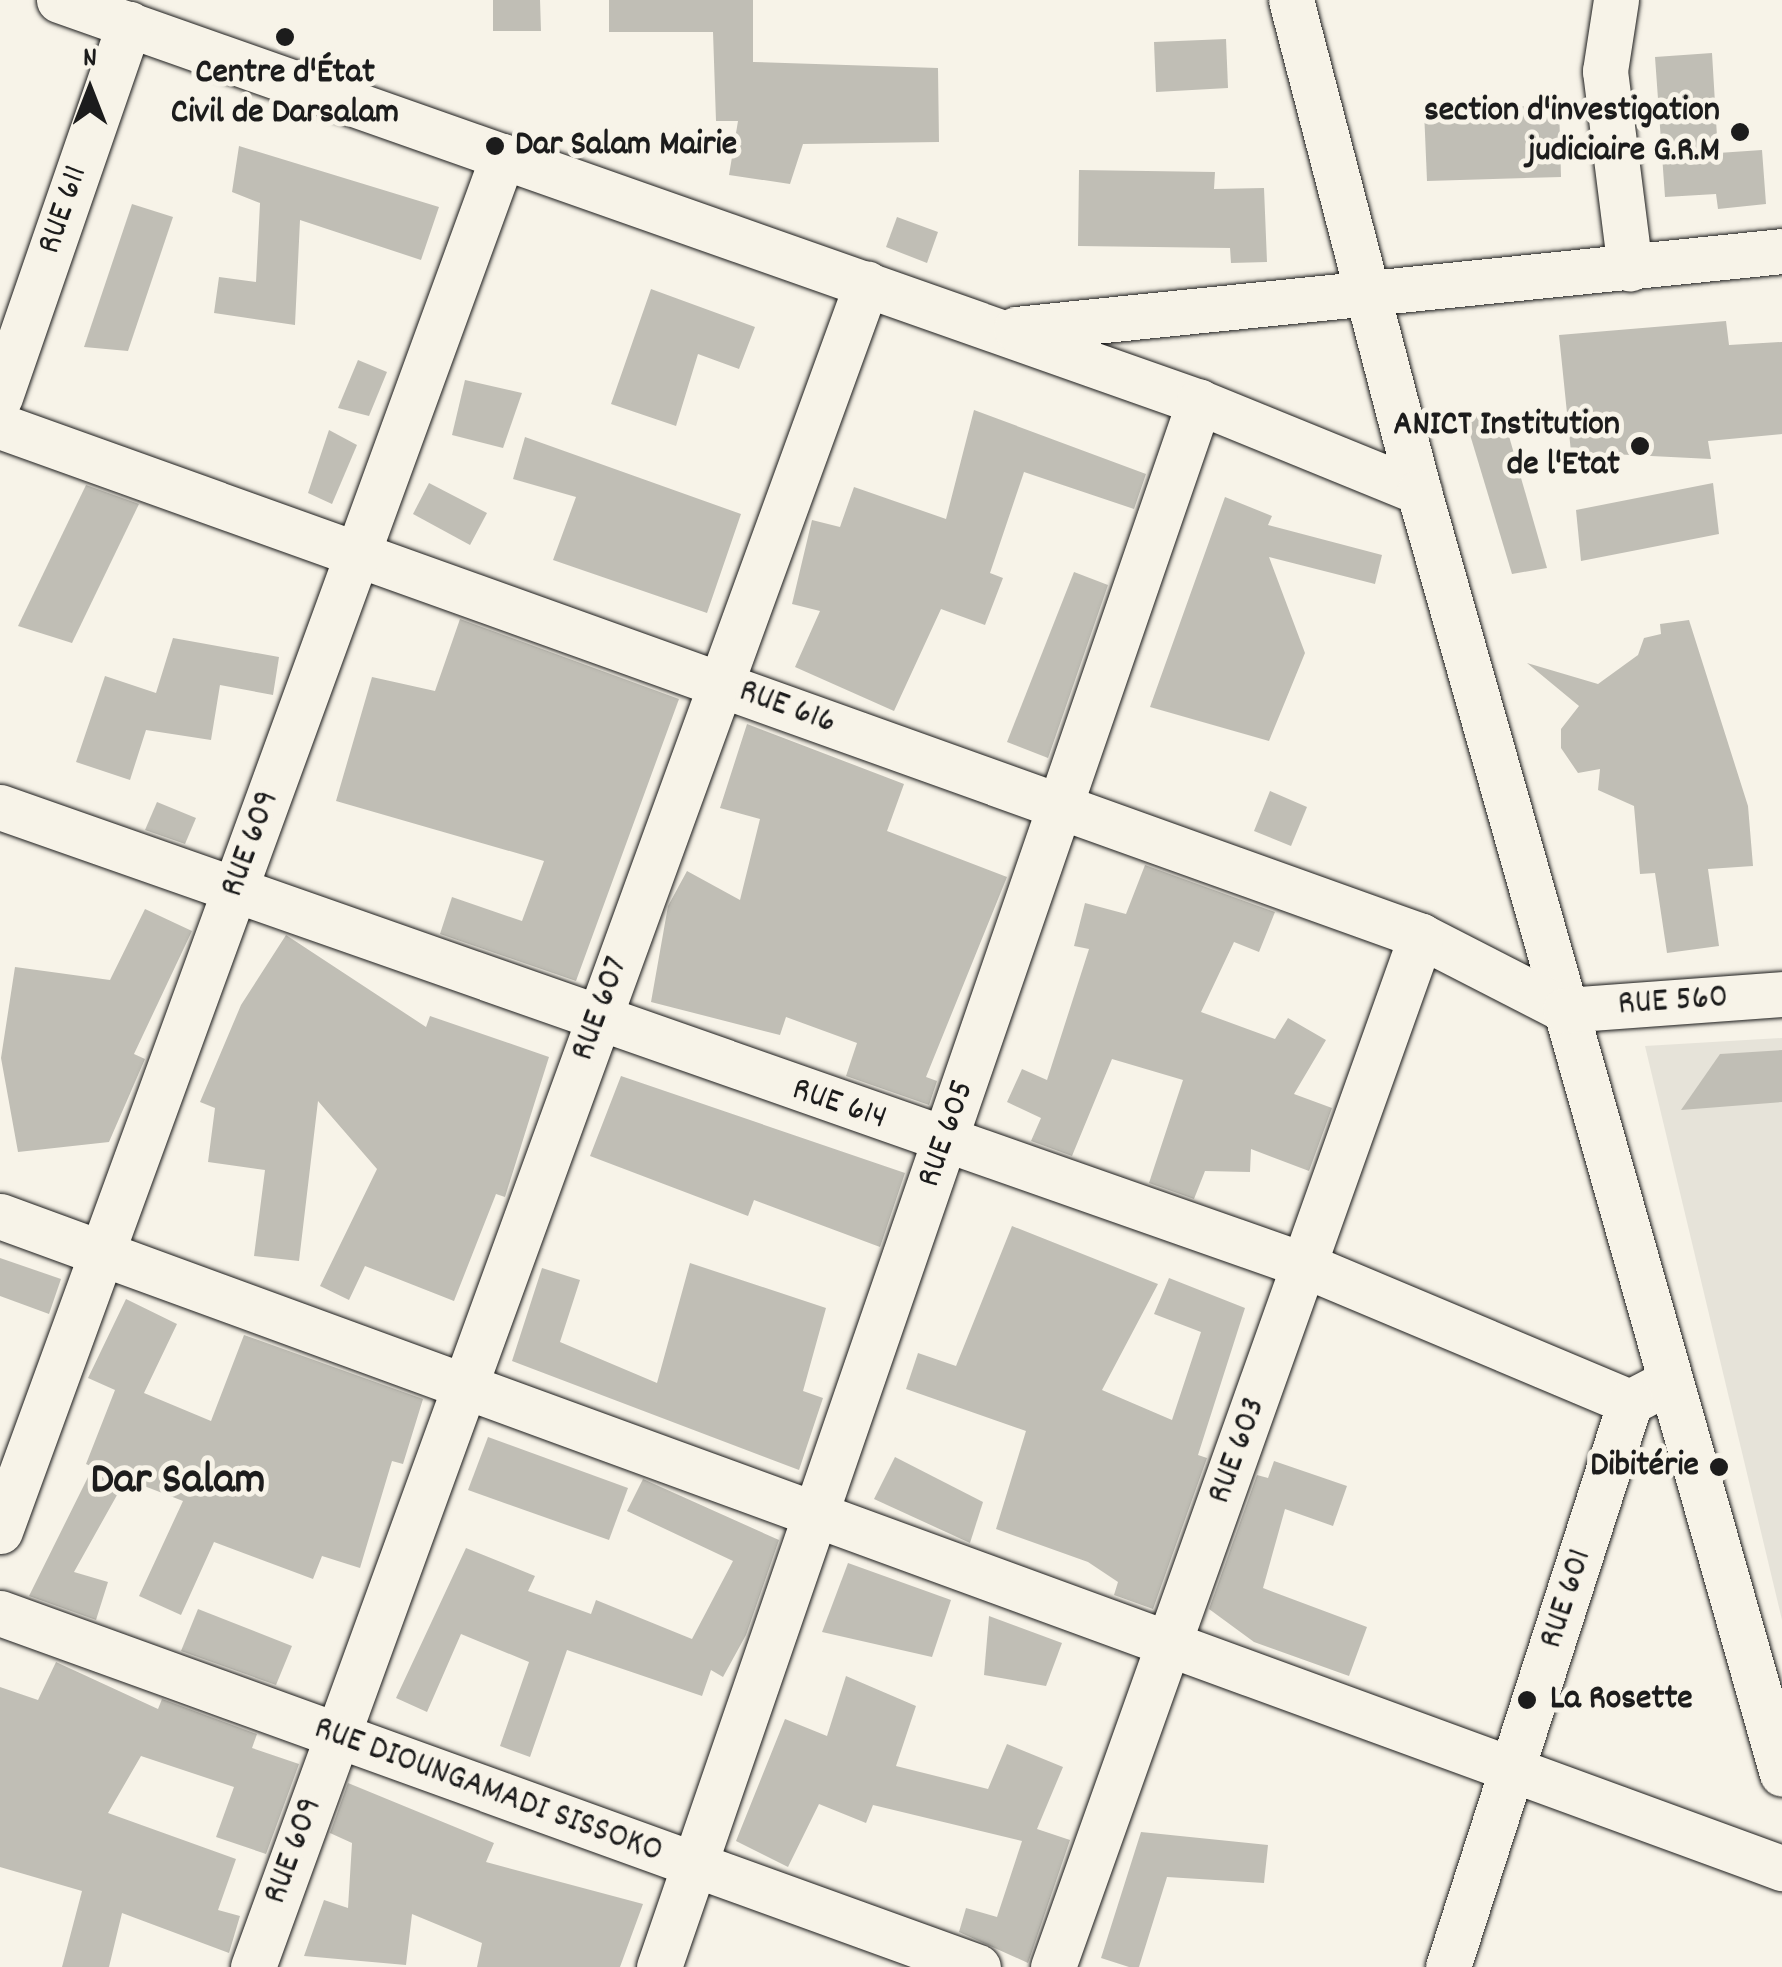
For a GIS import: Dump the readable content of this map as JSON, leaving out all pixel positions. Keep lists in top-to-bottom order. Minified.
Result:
{"streets":{"street":["RUE 611","RUE 616","RUE 609","RUE 560","RUE 607","RUE 614","RUE 605","RUE 603","RUE 601","RUE DIOUNGAMADI SISSOKO"]},"crossings":[["RUE 616","RUE 609"],["RUE 616","RUE 560"],["RUE 616","RUE 607"],["RUE 616","RUE 605"],["RUE 616","RUE 603"],["RUE 609","RUE 607"],["RUE 609","RUE 614"],["RUE 609","RUE DIOUNGAMADI SISSOKO"],["RUE 607","RUE 614"],["RUE 607","RUE DIOUNGAMADI SISSOKO"],["RUE 614","RUE 605"],["RUE 614","RUE 603"],["RUE 614","RUE 601"],["RUE 605","RUE DIOUNGAMADI SISSOKO"]],"districts":["Dar Salam"],"places":["Centre d'État Civil de Darsalam","section d'investigation judiciaire G.R.M","Dar Salam Mairie","ANICT Institution de l'Etat","Dibitérie","La Rosette"],"north":"top"}
